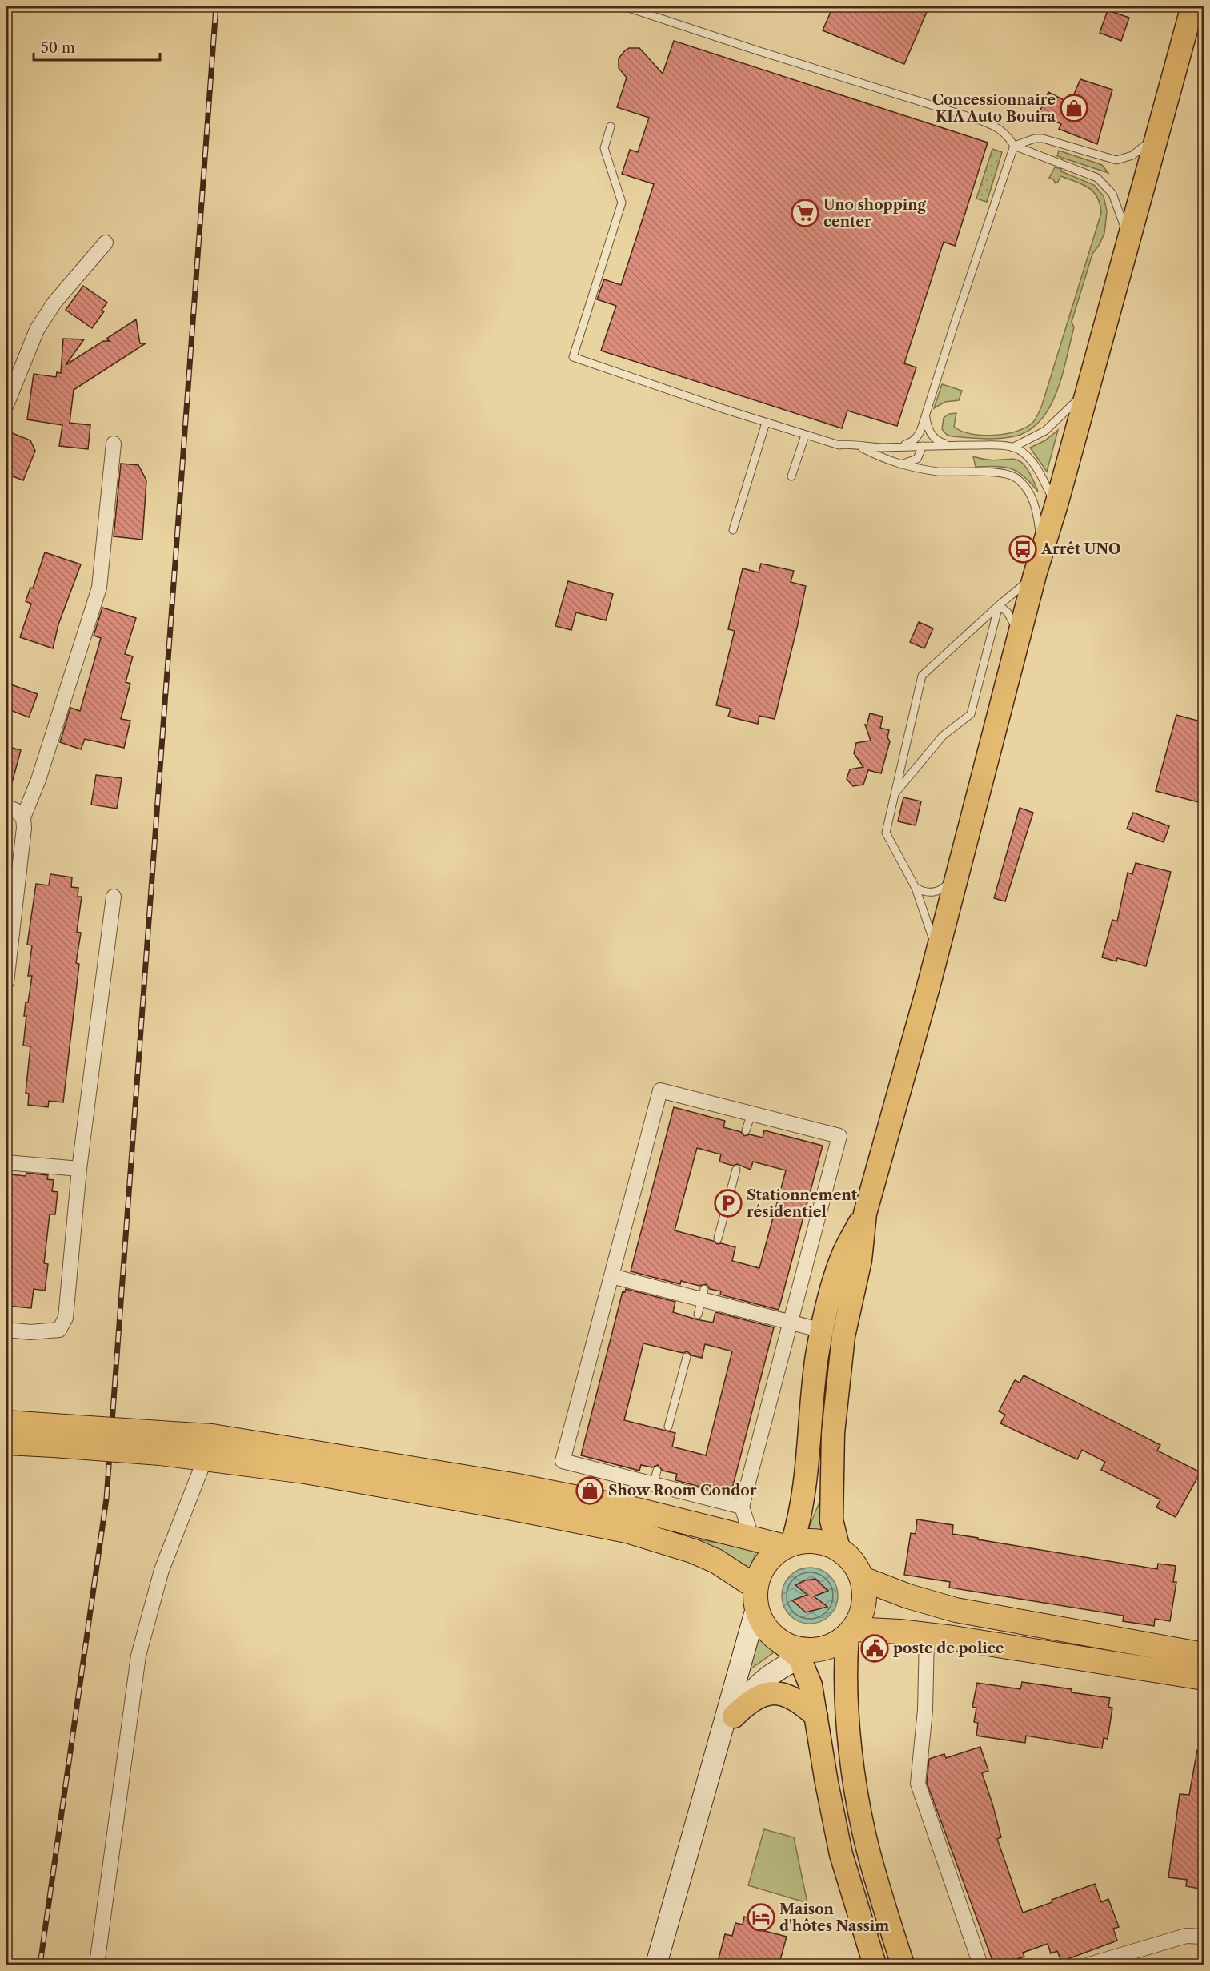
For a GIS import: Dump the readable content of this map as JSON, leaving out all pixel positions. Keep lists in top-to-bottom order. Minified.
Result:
{"places":{"shop":["Concessionnaire KIA Auto Bouira","Show Room Condor"],"supermarket":["Uno shopping center"],"bus stop":["Arrêt UNO"],"parking":["Stationnement résidentiel"],"public building":["poste de police"],"hotel":["Maison d'hôtes Nassim"]},"scale_bar":"50 m"}
